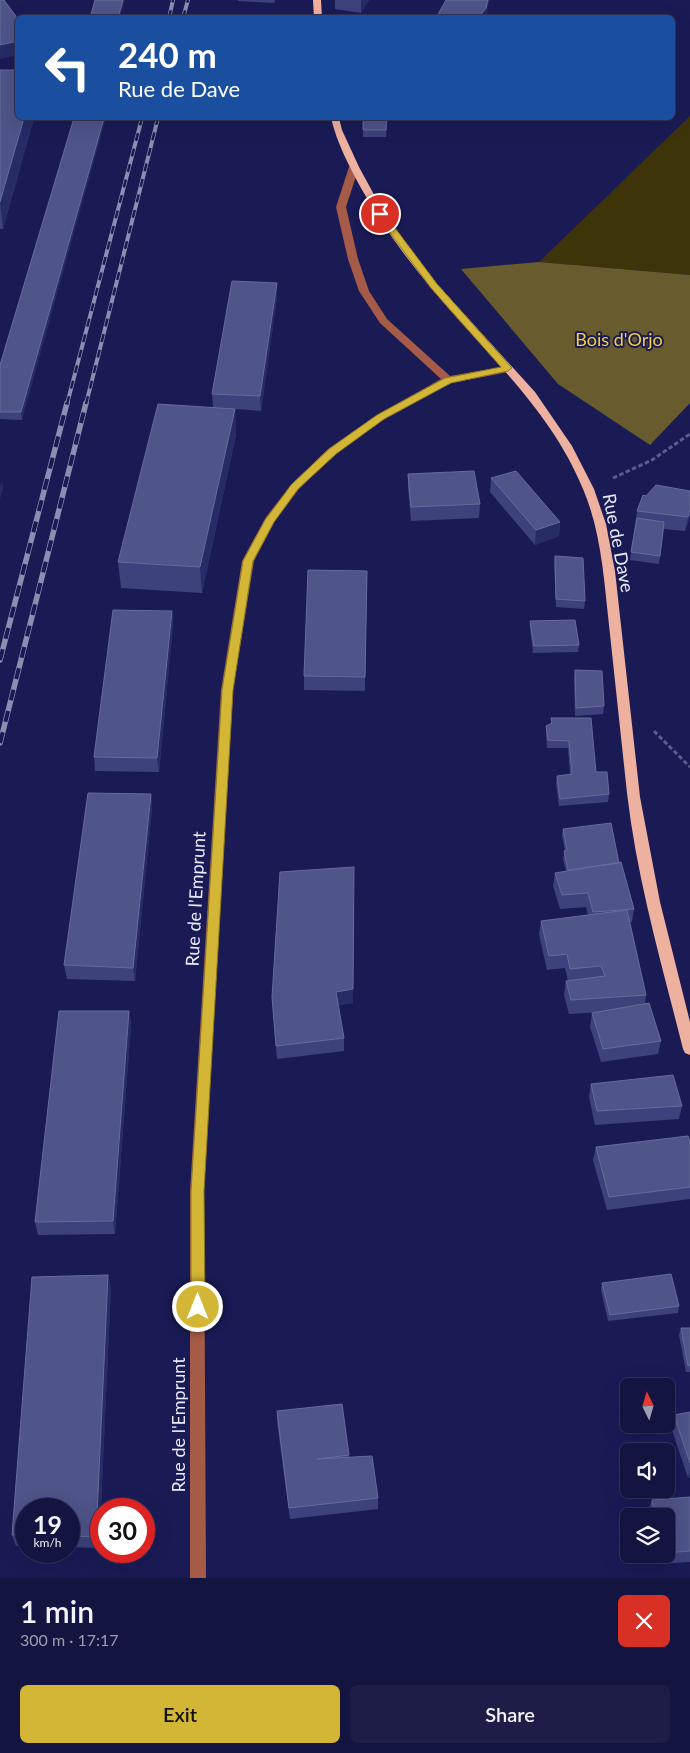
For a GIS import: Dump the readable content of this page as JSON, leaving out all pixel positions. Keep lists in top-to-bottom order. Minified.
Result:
{"streets":{"main road":["Rue de Dave"],"street":["Rue de l'Emprunt"]},"crossings":[["Rue de Dave","Rue de l'Emprunt"]],"parks":["Bois d'Orjo"],"north":"top","page":{"turn":["240 m","Rue de Dave"],"speed":"19 km/h","limit":"30","heading":["1 min","300 m · 17:17"],"buttons":["Exit","Share"]}}
